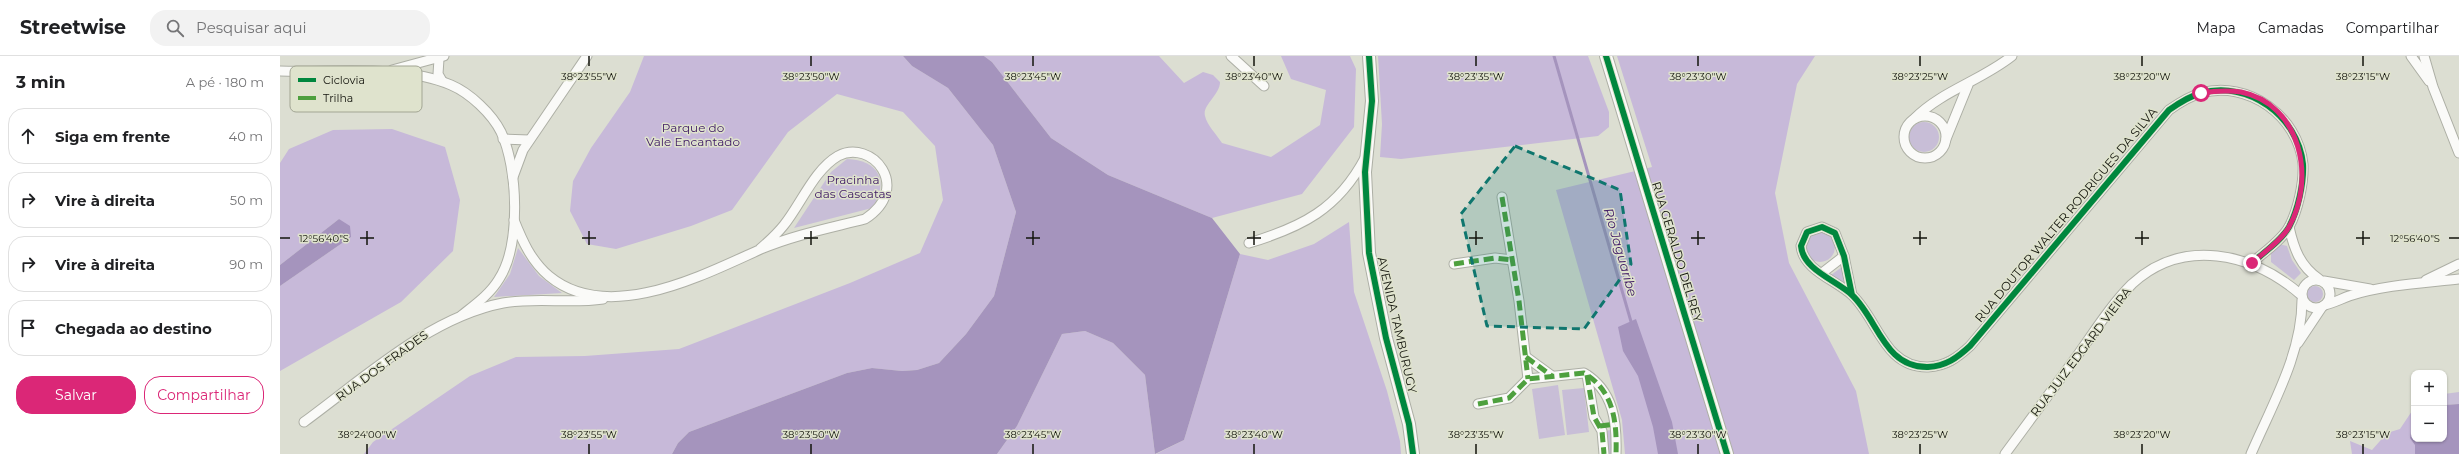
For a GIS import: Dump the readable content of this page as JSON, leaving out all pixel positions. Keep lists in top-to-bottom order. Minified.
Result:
{"streets":{"main road":["RUA GERALDO DEL'REY","AVENIDA TAMBURUGY"],"street":["RUA DOUTOR WALTER RODRIGUES DA SILVA","RUA JUIZ EDGARD VIEIRA","RUA DOS FRADES"]},"crossings":[["RUA DOUTOR WALTER RODRIGUES DA SILVA","RUA JUIZ EDGARD VIEIRA"]],"water":["Rio Jaguaribe"],"parks":["Parque do Vale Encantado","Pracinha das Cascatas"],"legend":["Ciclovia","Trilha"],"page":{"header":"Streetwise","search":"Pesquisar aqui","nav":["Mapa","Camadas","Compartilhar"],"heading":["3 min","A pé · 180 m"],"list":[["Siga em frente","40 m"],["Vire à direita","50 m"],["Vire à direita","90 m"],"Chegada ao destino"],"buttons":["Salvar","Compartilhar"],"map_buttons":["+","−"]},"coordinates":["38°23'55\"W","38°23'50\"W","38°23'45\"W","38°23'40\"W","38°23'35\"W","38°23'30\"W","38°23'25\"W","38°23'20\"W","38°23'15\"W","12°56'40\"S","38°24'00\"W"]}
